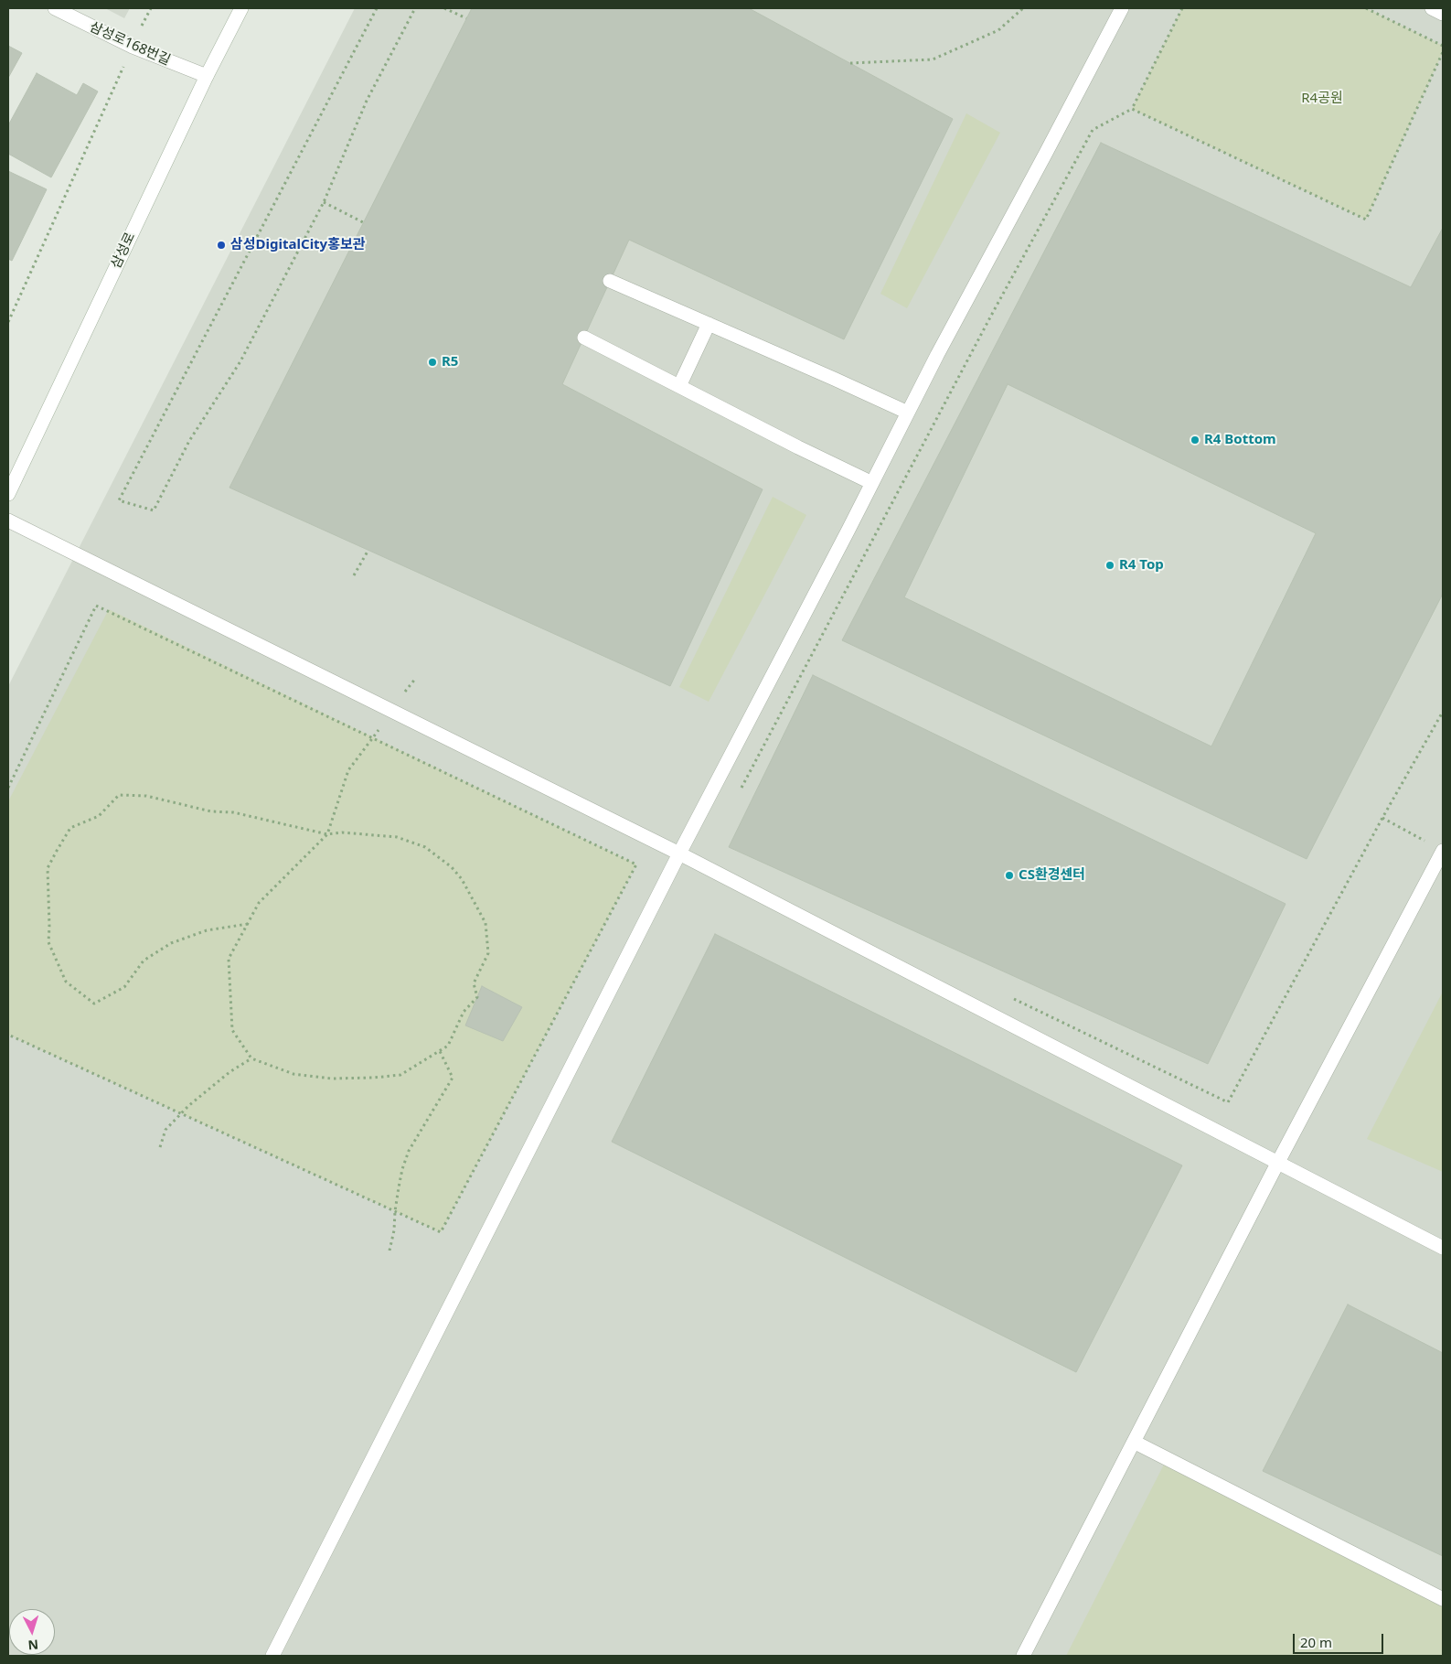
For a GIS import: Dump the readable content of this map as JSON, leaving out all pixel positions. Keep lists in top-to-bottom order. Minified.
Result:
{"streets":{"street":["삼성로168번길","삼성로"]},"crossings":[["삼성로168번길","삼성로"]],"parks":["R4공원"],"places":["삼성DigitalCity홍보관","R5","R4 Bottom","R4 Top","CS환경센터"],"scale_bar":"20 m","north":"bottom"}
